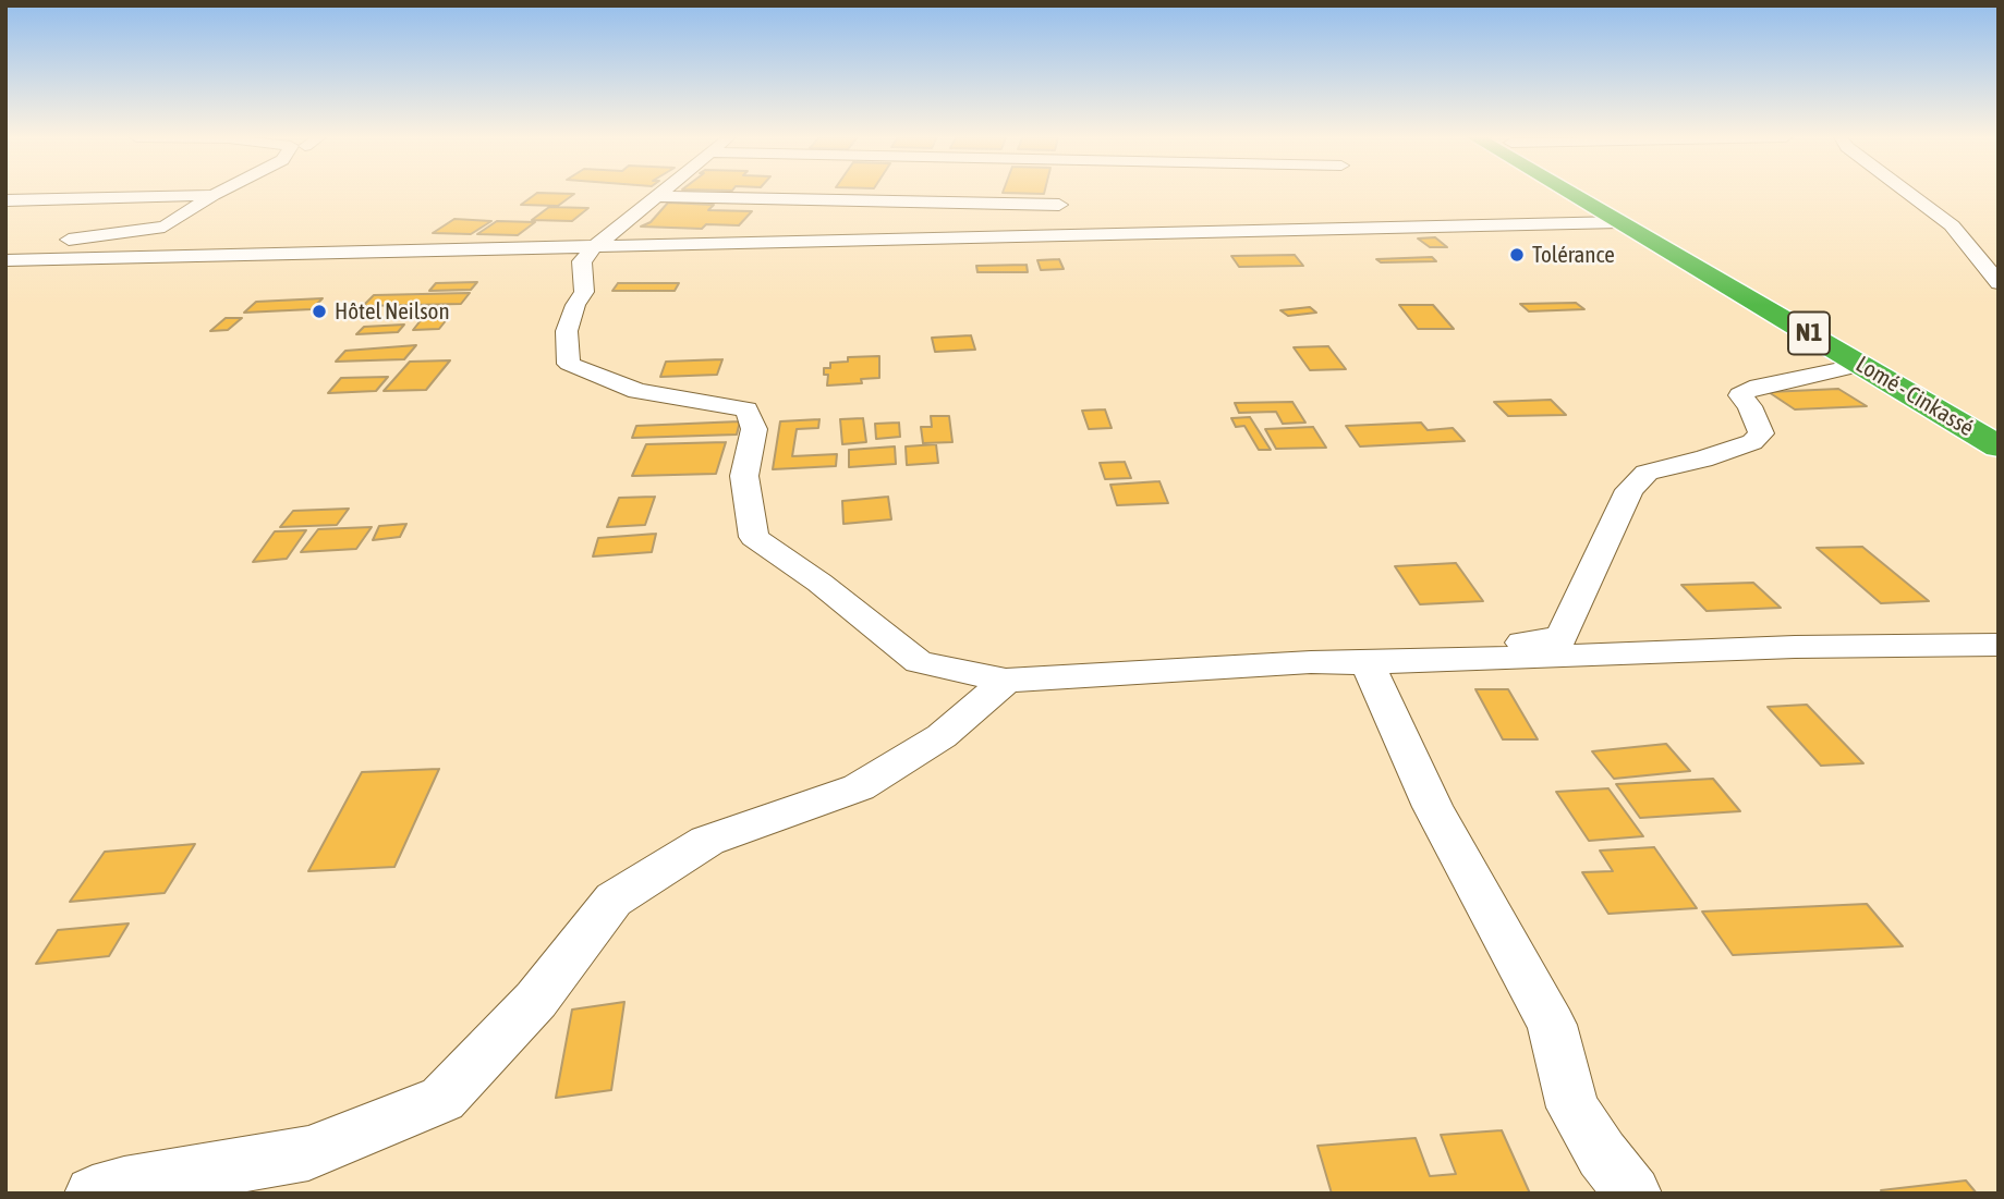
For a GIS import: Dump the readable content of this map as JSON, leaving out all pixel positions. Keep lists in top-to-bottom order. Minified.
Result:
{"streets":{"highway":["N1","Lomé - Cinkassé"]},"places":["Tolérance","Hôtel Neilson"]}
